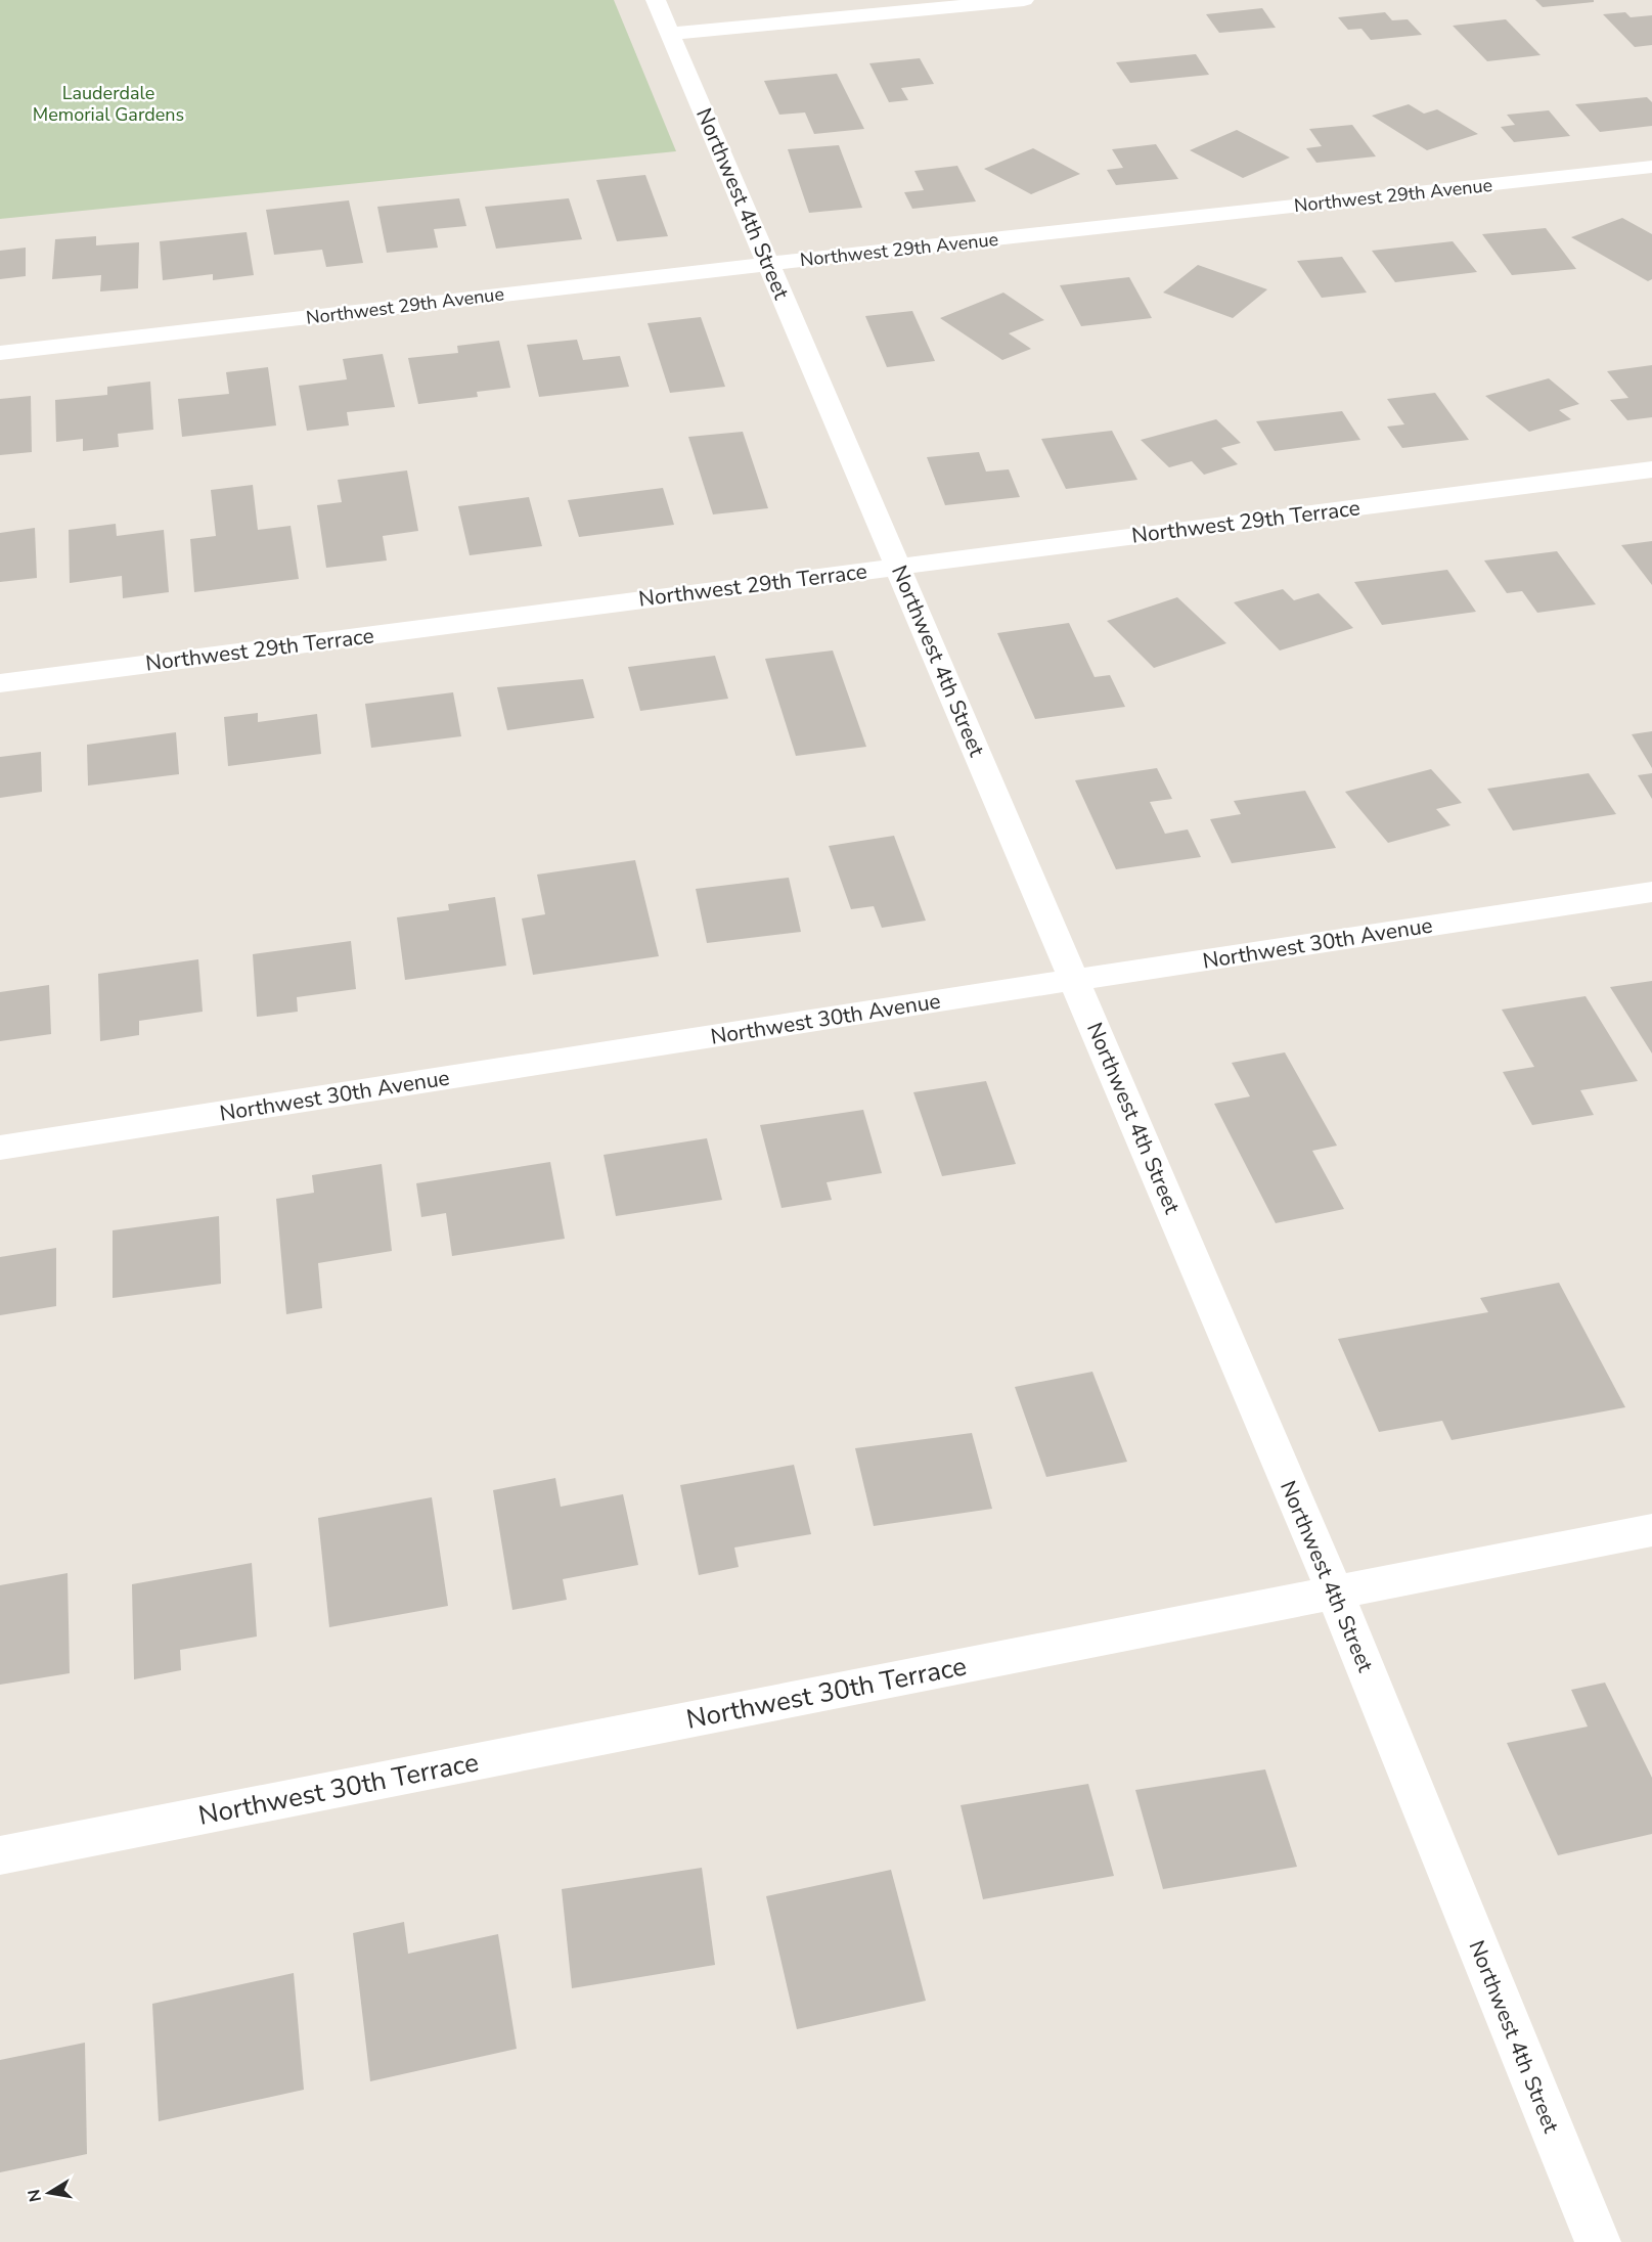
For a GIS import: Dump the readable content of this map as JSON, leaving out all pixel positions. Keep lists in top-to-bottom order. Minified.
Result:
{"streets":{"street":["Northwest 29th Avenue","Northwest 4th Street","Northwest 29th Terrace","Northwest 30th Avenue","Northwest 30th Terrace"]},"crossings":[["Northwest 29th Avenue","Northwest 4th Street"],["Northwest 4th Street","Northwest 29th Terrace"],["Northwest 4th Street","Northwest 30th Avenue"],["Northwest 4th Street","Northwest 30th Terrace"]],"parks":["Lauderdale Memorial Gardens"],"north":"left"}
